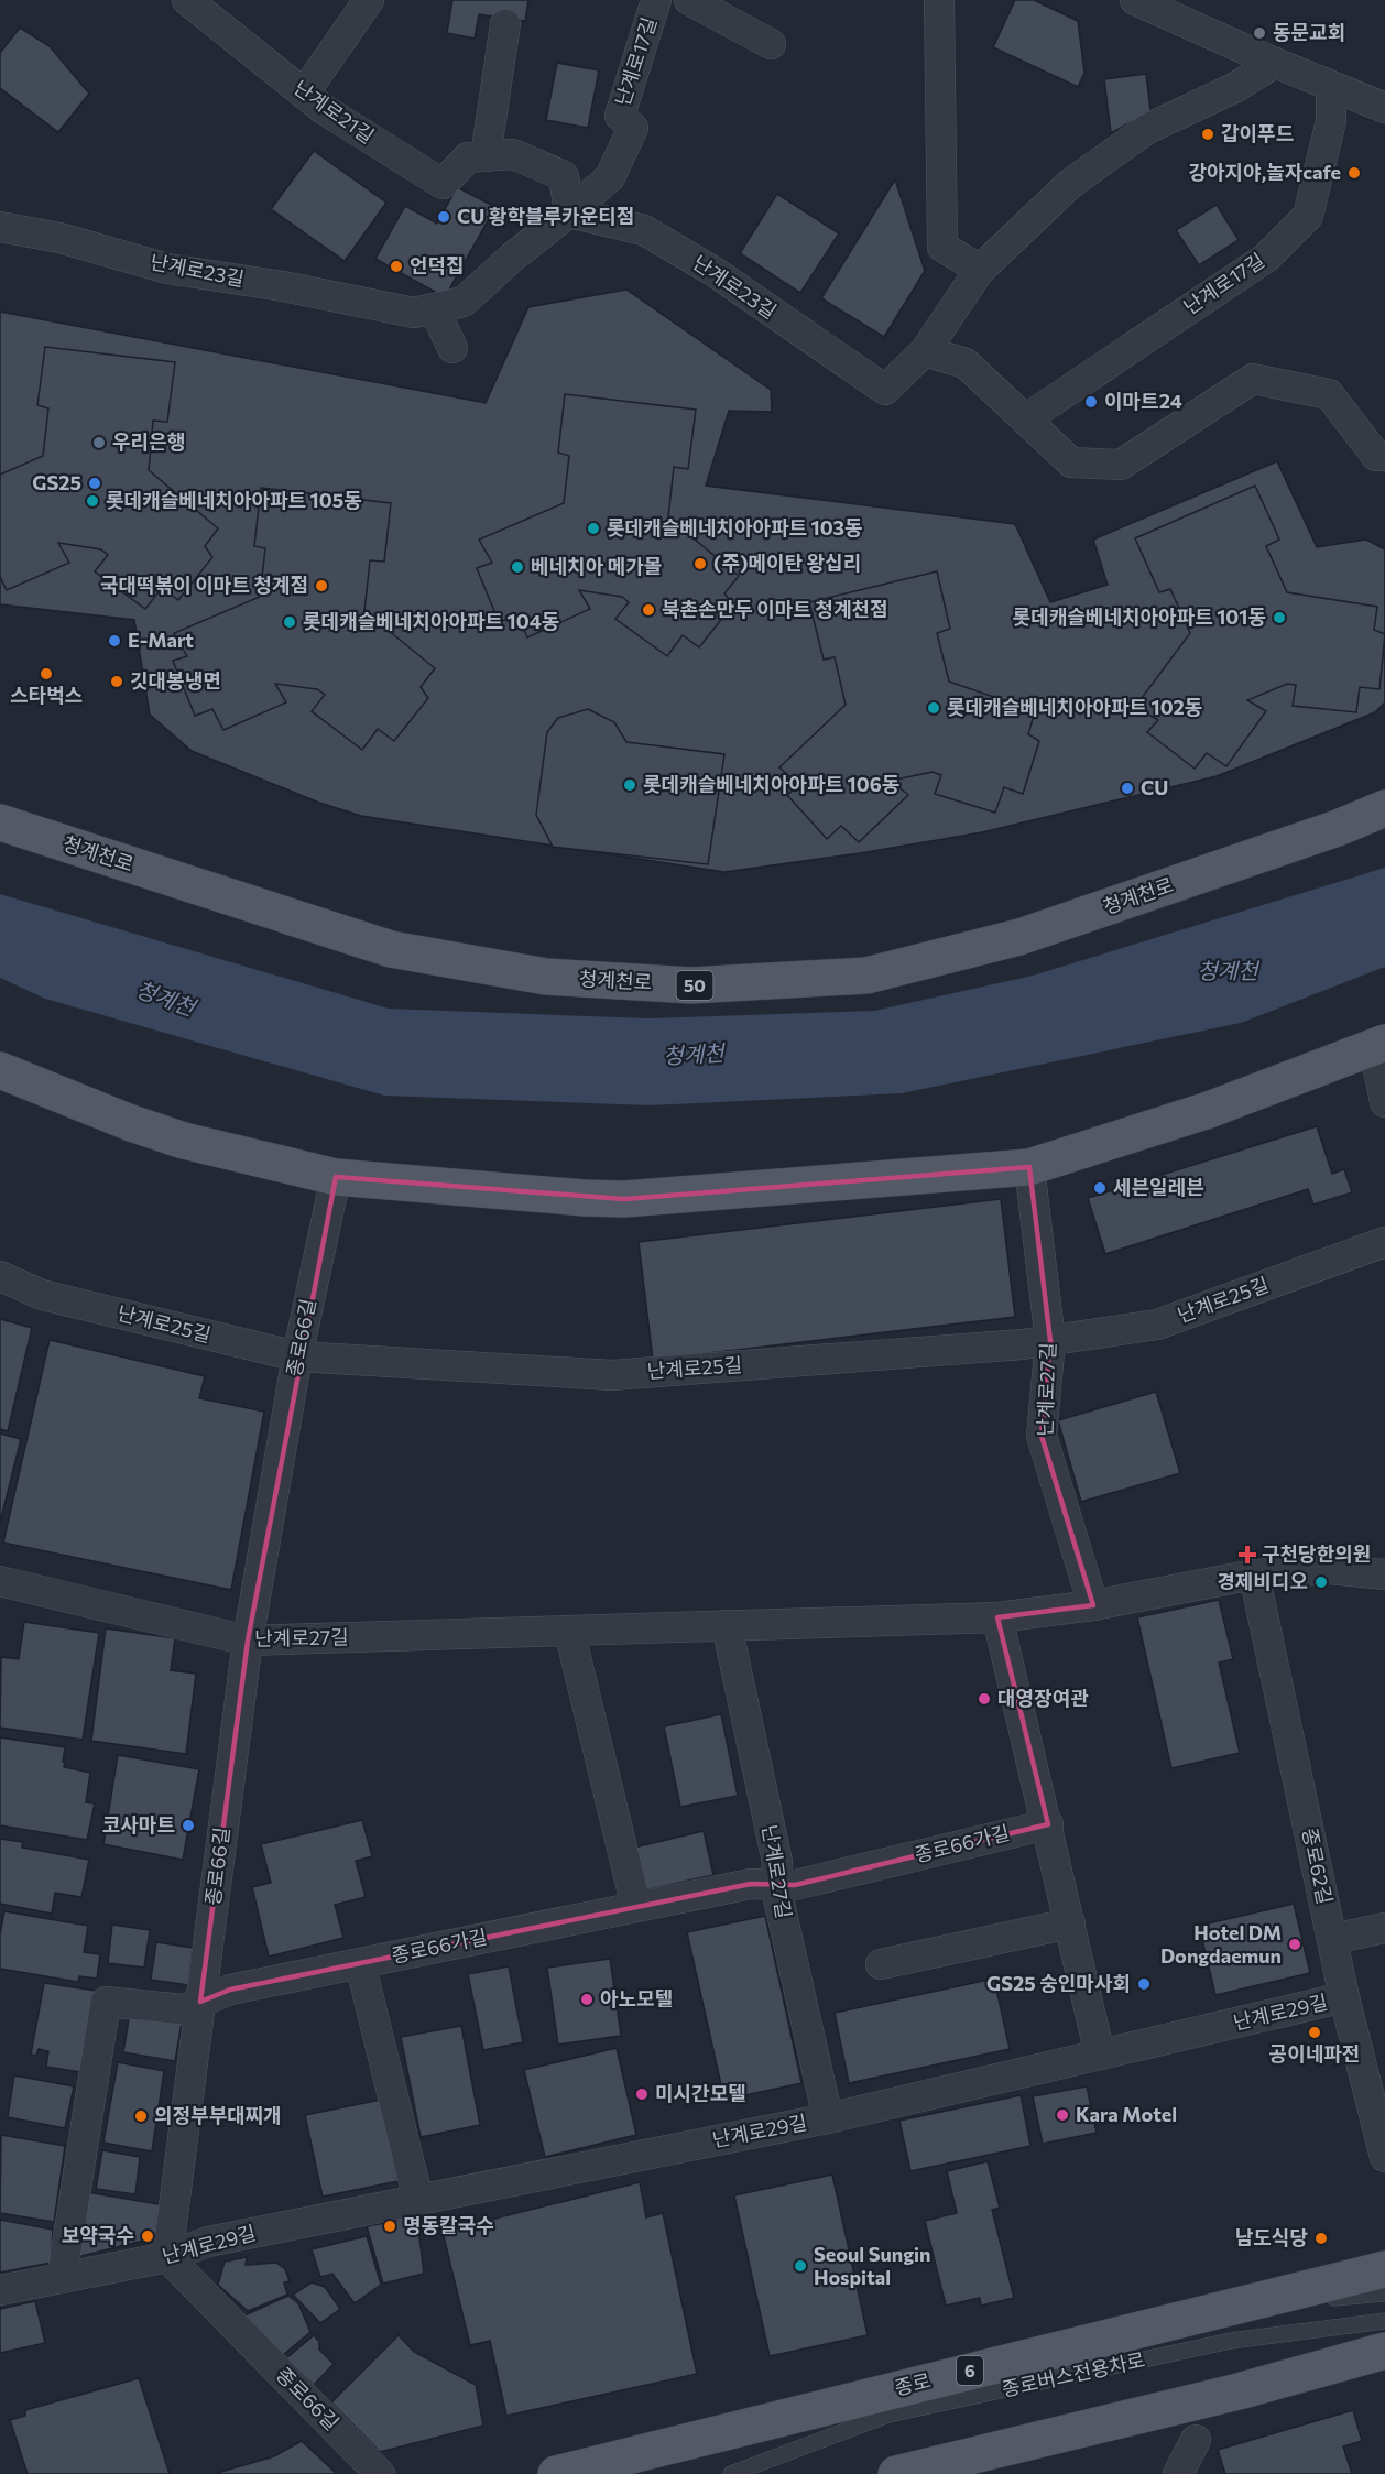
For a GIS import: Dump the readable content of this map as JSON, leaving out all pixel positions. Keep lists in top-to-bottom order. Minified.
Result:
{"streets":{"main road":["청계천로","50","6","종로"],"street":["난계로17길","난계로21길","난계로23길","난계로25길","종로66길","난계로27길","종로66가길","종로62길","난계로29길"],"lane":["종로버스전용차로"]},"crossings":[["난계로17길","난계로21길"],["난계로17길","난계로23길"],["난계로21길","난계로23길"],["난계로25길","종로66길"],["난계로25길","난계로27길"],["종로66길","난계로27길"],["종로66길","종로66가길"],["종로66길","난계로29길"],["난계로27길","종로66가길"],["난계로27길","종로62길"],["난계로27길","난계로29길"],["종로66가길","난계로29길"],["종로62길","난계로29길"]],"water":["청계천"],"places":{"other":["동문교회","갑이푸드","강아지야,놀자cafe","CU 황학블루카운티점","언덕집","이마트24","우리은행","GS25","롯데캐슬베네치아아파트 105동","롯데캐슬베네치아아파트 103동","(주)메이탄 왕십리","베네치아 메가몰","국대떡볶이 이마트 청계점","북촌손만두 이마트 청계천점","롯데캐슬베네치아아파트 101동","롯데캐슬베네치아아파트 104동","E-Mart","스타벅스","깃대봉냉면","롯데캐슬베네치아아파트 102동","롯데캐슬베네치아아파트 106동","CU","세븐일레븐","경제비디오","대영장여관","코사마트","Hotel DM Dongdaemun","GS25 숭인마사회","아노모텔","공이네파전","미시간모텔","Kara Motel","의정부부대찌개","명동칼국수","보약국수","남도식당","Seoul Sungin Hospital"],"health":["구천당한의원"]}}
